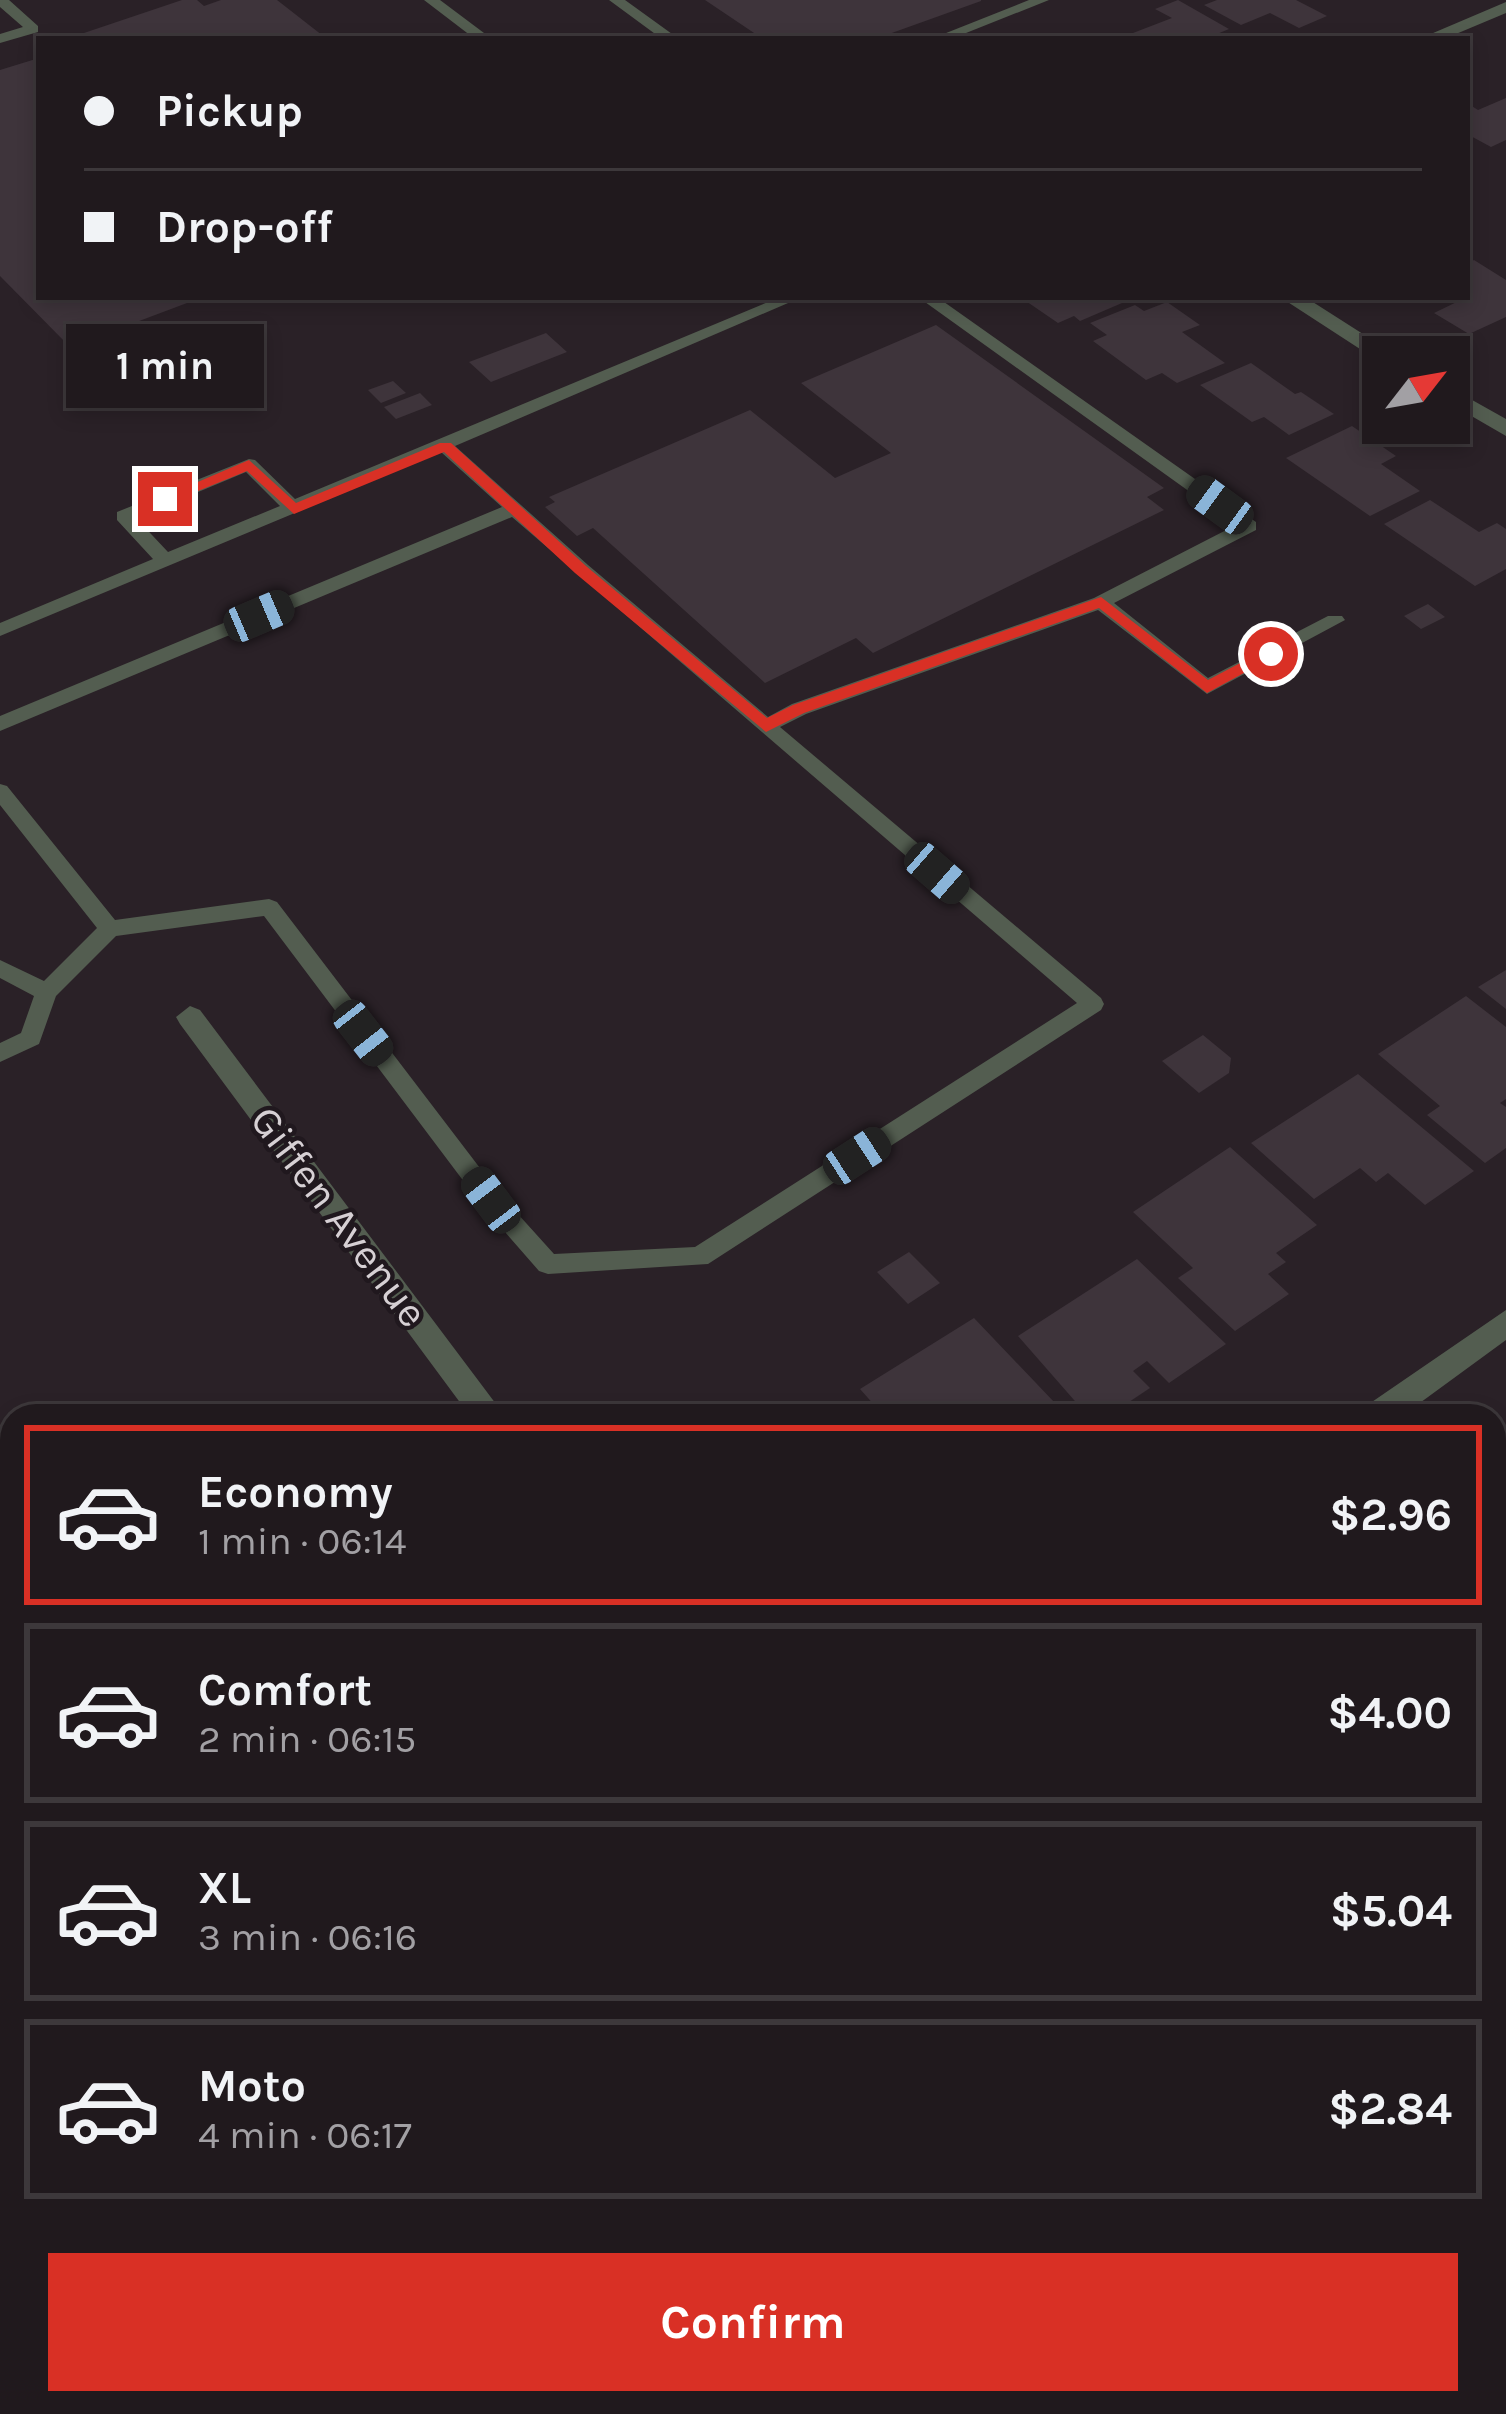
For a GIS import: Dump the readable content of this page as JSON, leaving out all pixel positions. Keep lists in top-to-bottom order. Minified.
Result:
{"streets":{"street":["Giffen Avenue"]},"north":"top right","page":{"banner":["Pickup","Drop-off"],"bubble":"1 min","list":[{"name":"Economy","note":"1 min · 06:14","value":"$2.96"},{"name":"Comfort","note":"2 min · 06:15","value":"$4.00"},{"name":"XL","note":"3 min · 06:16","value":"$5.04"},{"name":"Moto","note":"4 min · 06:17","value":"$2.84"}],"buttons":"Confirm"}}
